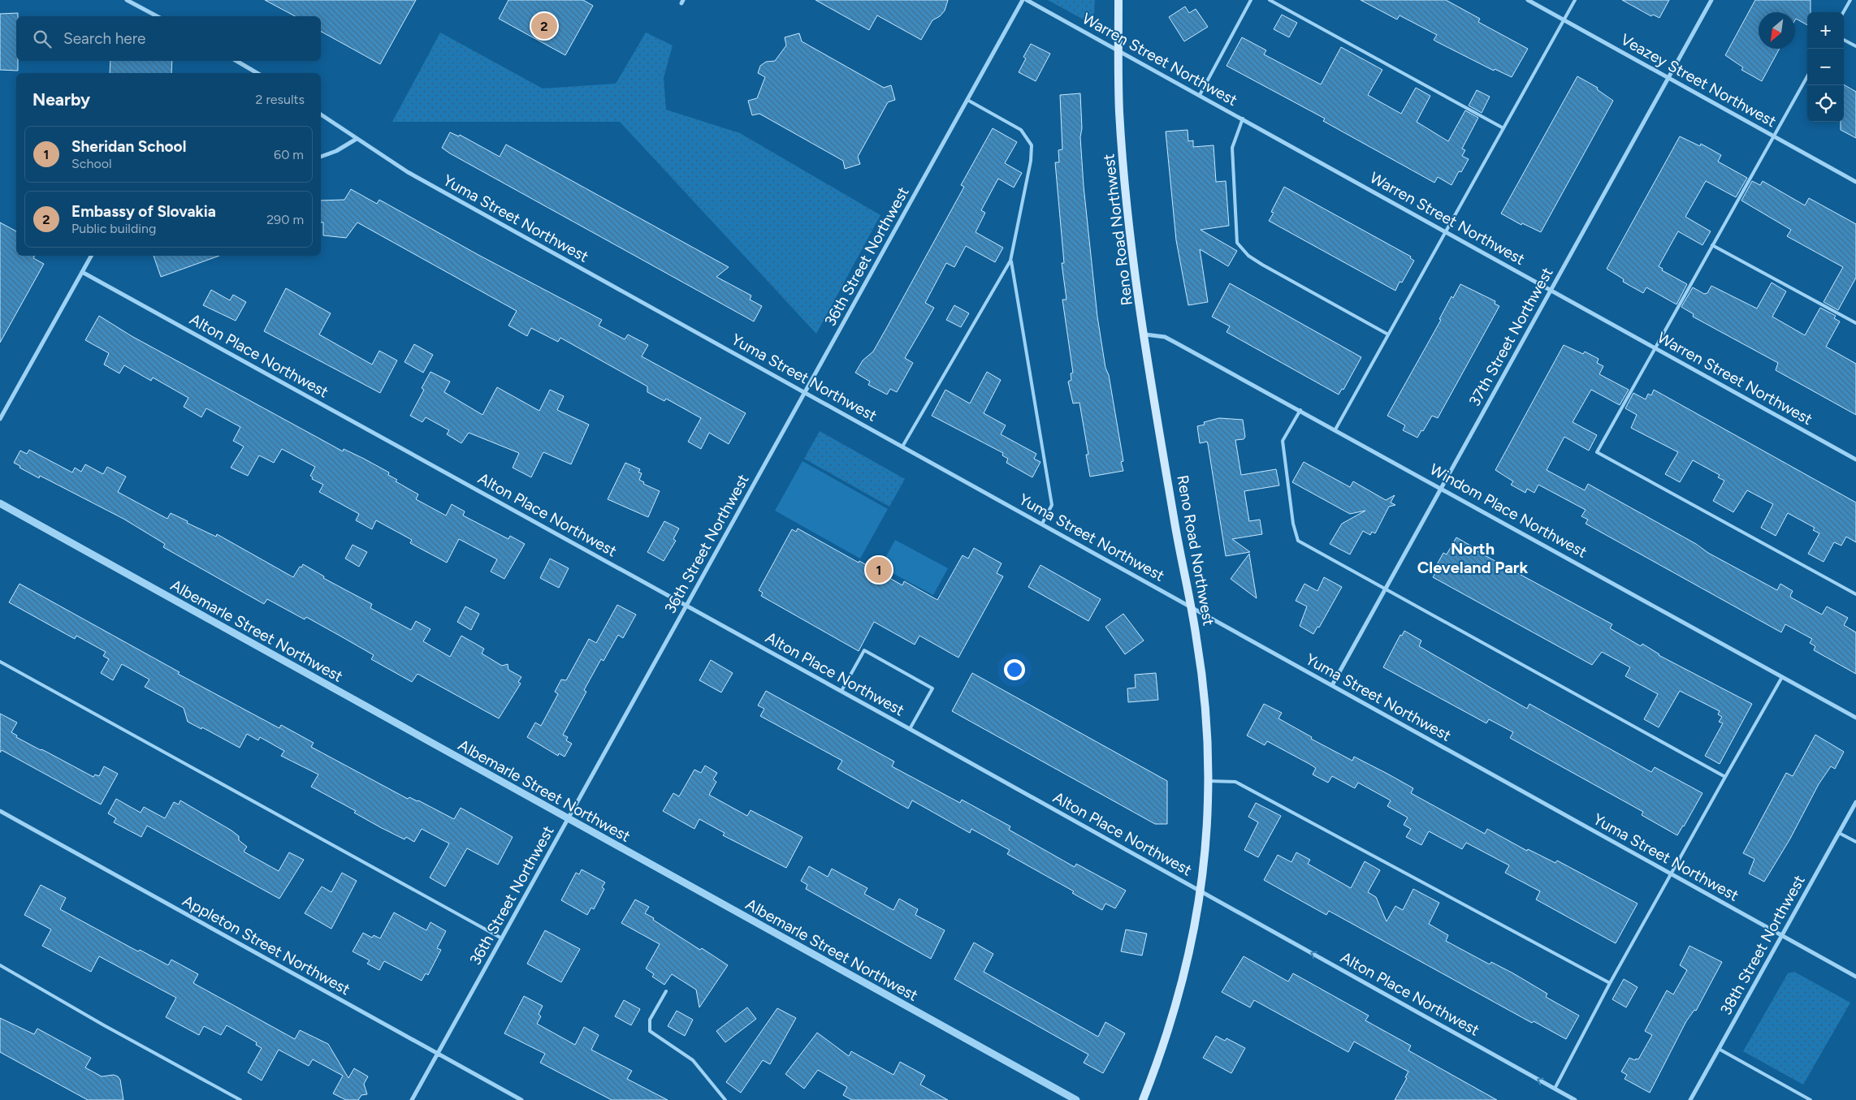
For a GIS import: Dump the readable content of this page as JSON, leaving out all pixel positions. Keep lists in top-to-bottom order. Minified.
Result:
{"streets":{"main road":["Reno Road Northwest"],"street":["Warren Street Northwest","Veazey Street Northwest","Yuma Street Northwest","36th Street Northwest","37th Street Northwest","Alton Place Northwest","Windom Place Northwest","Albemarle Street Northwest","Appleton Street Northwest","38th Street Northwest"]},"crossings":[["Warren Street Northwest","Reno Road Northwest"],["Warren Street Northwest","37th Street Northwest"],["Veazey Street Northwest","37th Street Northwest"],["Yuma Street Northwest","Reno Road Northwest"],["Yuma Street Northwest","36th Street Northwest"],["Yuma Street Northwest","37th Street Northwest"],["Yuma Street Northwest","38th Street Northwest"],["Reno Road Northwest","Alton Place Northwest"],["Reno Road Northwest","Windom Place Northwest"],["36th Street Northwest","Alton Place Northwest"],["36th Street Northwest","Albemarle Street Northwest"],["36th Street Northwest","Appleton Street Northwest"],["37th Street Northwest","Windom Place Northwest"]],"districts":["North Cleveland Park"],"north":"bottom left","page":{"pins":["2","1"],"map_buttons":["+","−"],"search":"Search here","heading":["Nearby","2 results"],"list":[{"mark":"1","name":"Sheridan School","note":"School","value":"60 m"},{"mark":"2","name":"Embassy of Slovakia","note":"Public building","value":"290 m"}]}}
